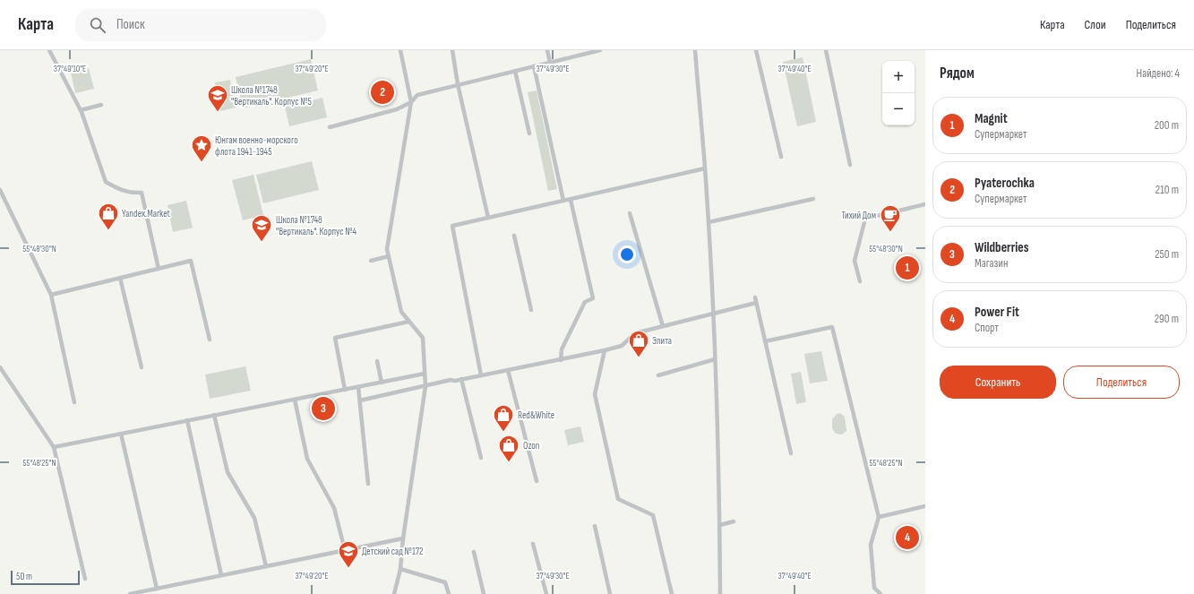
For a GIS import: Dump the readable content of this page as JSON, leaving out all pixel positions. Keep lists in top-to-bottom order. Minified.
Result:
{"places":{"school or university":["Школа №1748 \"Вертикаль\". Корпус №5","Школа №1748 \"Вертикаль\". Корпус №4","Детский сад №172"],"place":["Юнгам военно-морского флота 1941-1945"],"shop":["Yandex.Market","Элита","Red&White","Ozon"],"cafe":["Тихий Дом"]},"scale_bar":"50 m","page":{"header":"Карта","search":"Поиск","nav":["Карта","Слои","Поделиться"],"heading":["Рядом","Найдено: 4"],"map_buttons":["+","−"],"pins":["2","1","3","4"],"list":[{"mark":"1","name":"Magnit","note":"Супермаркет","value":"200 m"},{"mark":"2","name":"Pyaterochka","note":"Супермаркет","value":"210 m"},{"mark":"3","name":"Wildberries","note":"Магазин","value":"250 m"},{"mark":"4","name":"Power Fit","note":"Спорт","value":"290 m"}],"buttons":["Сохранить","Поделиться"],"scale":"50 m"},"coordinates":["37°49'10\"E","37°49'20\"E","37°49'30\"E","37°49'40\"E","55°48'30\"N","55°48'25\"N"]}
